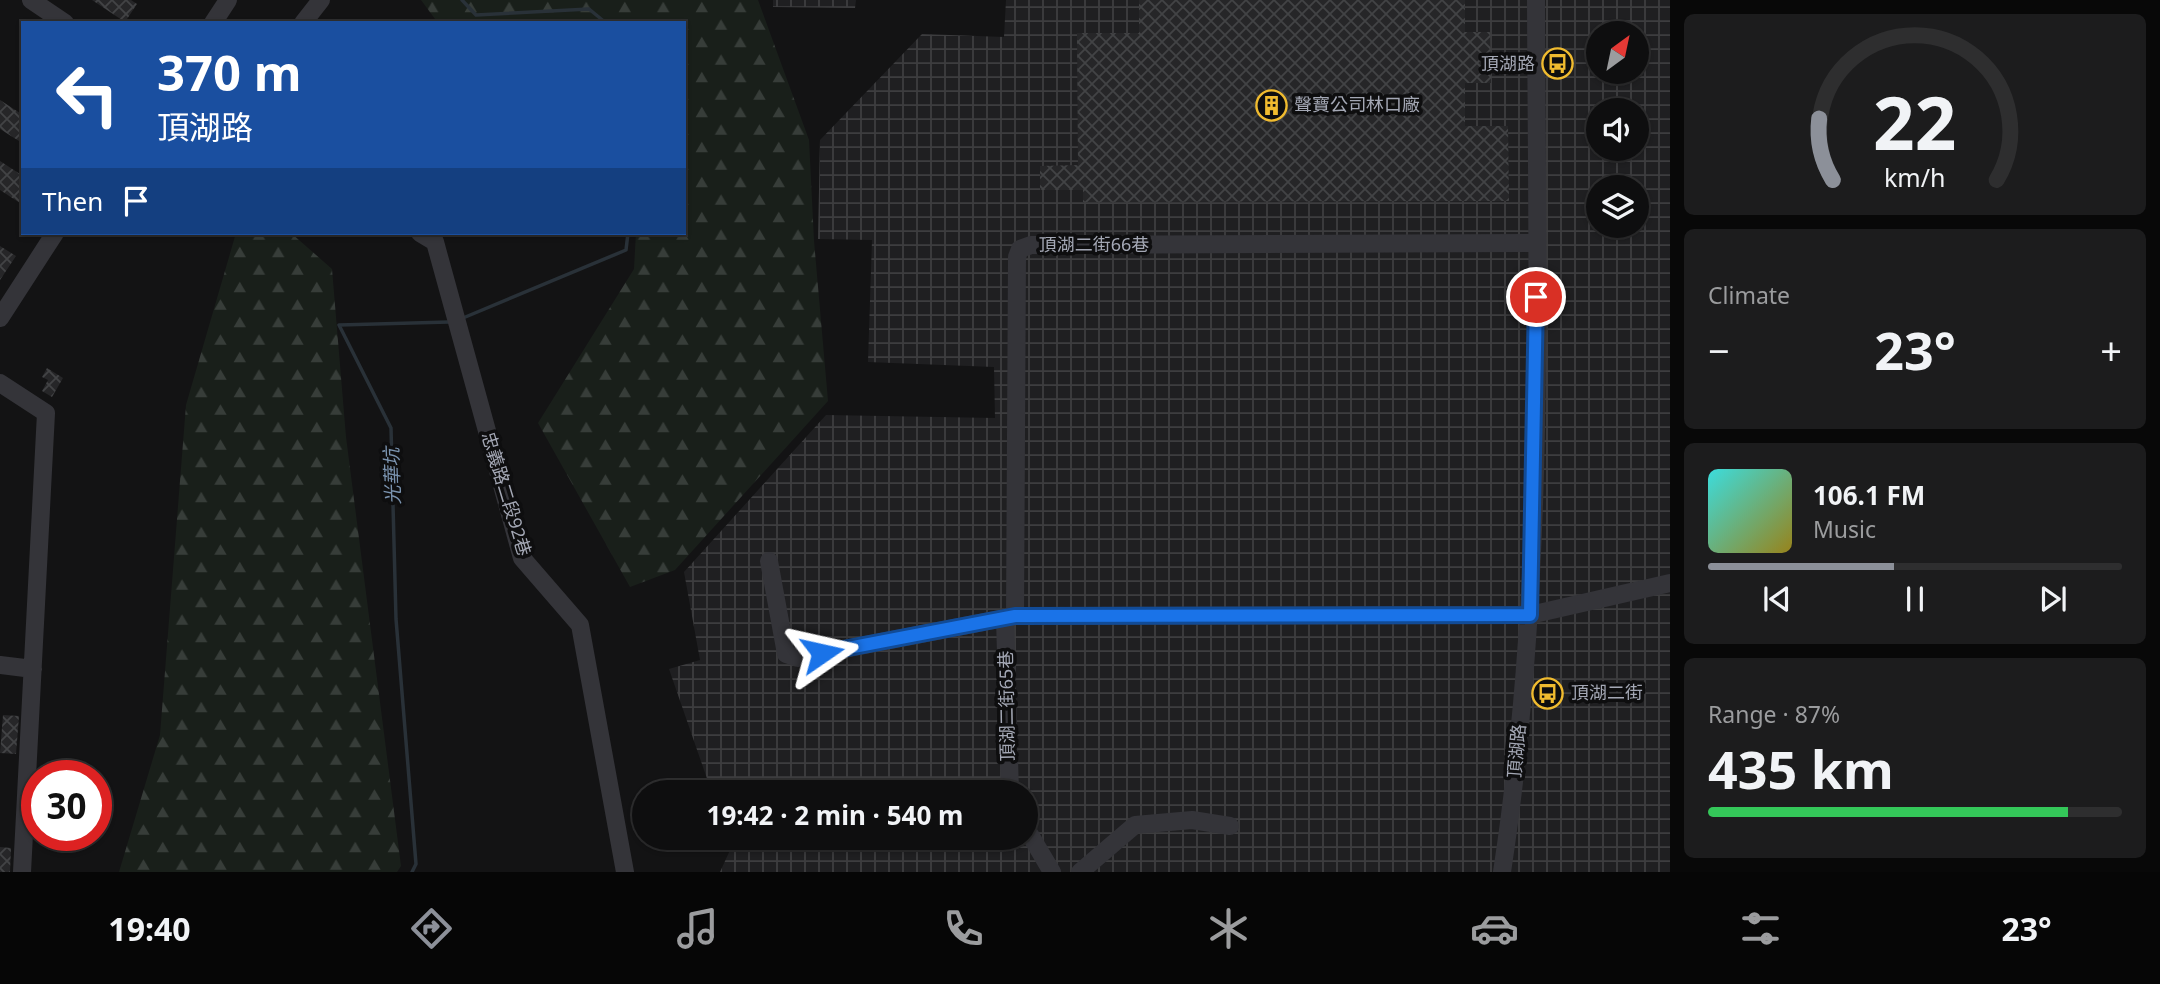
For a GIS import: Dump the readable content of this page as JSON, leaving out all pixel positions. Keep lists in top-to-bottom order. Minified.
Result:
{"streets":{"street":["頂湖二街66巷","忠義路二段92巷","頂湖二街65巷","頂湖路"]},"crossings":[["頂湖二街66巷","頂湖二街65巷"],["頂湖二街66巷","頂湖路"]],"water":["光華坑"],"places":{"bus stop":["頂湖路","頂湖二街"],"building":["聲寶公司林口廠"]},"north":"top right","page":{"turn":["370 m","頂湖路"],"then":"Then","tile":["Climate",["Range · 87%","435 km"]],"heat":["−","23°","+"],"song":["106.1 FM","Music"],"limit":"30","trip":"19:42 · 2 min · 540 m","tabs":["19:40","23°"],"gauge":["22","km/h"]}}
